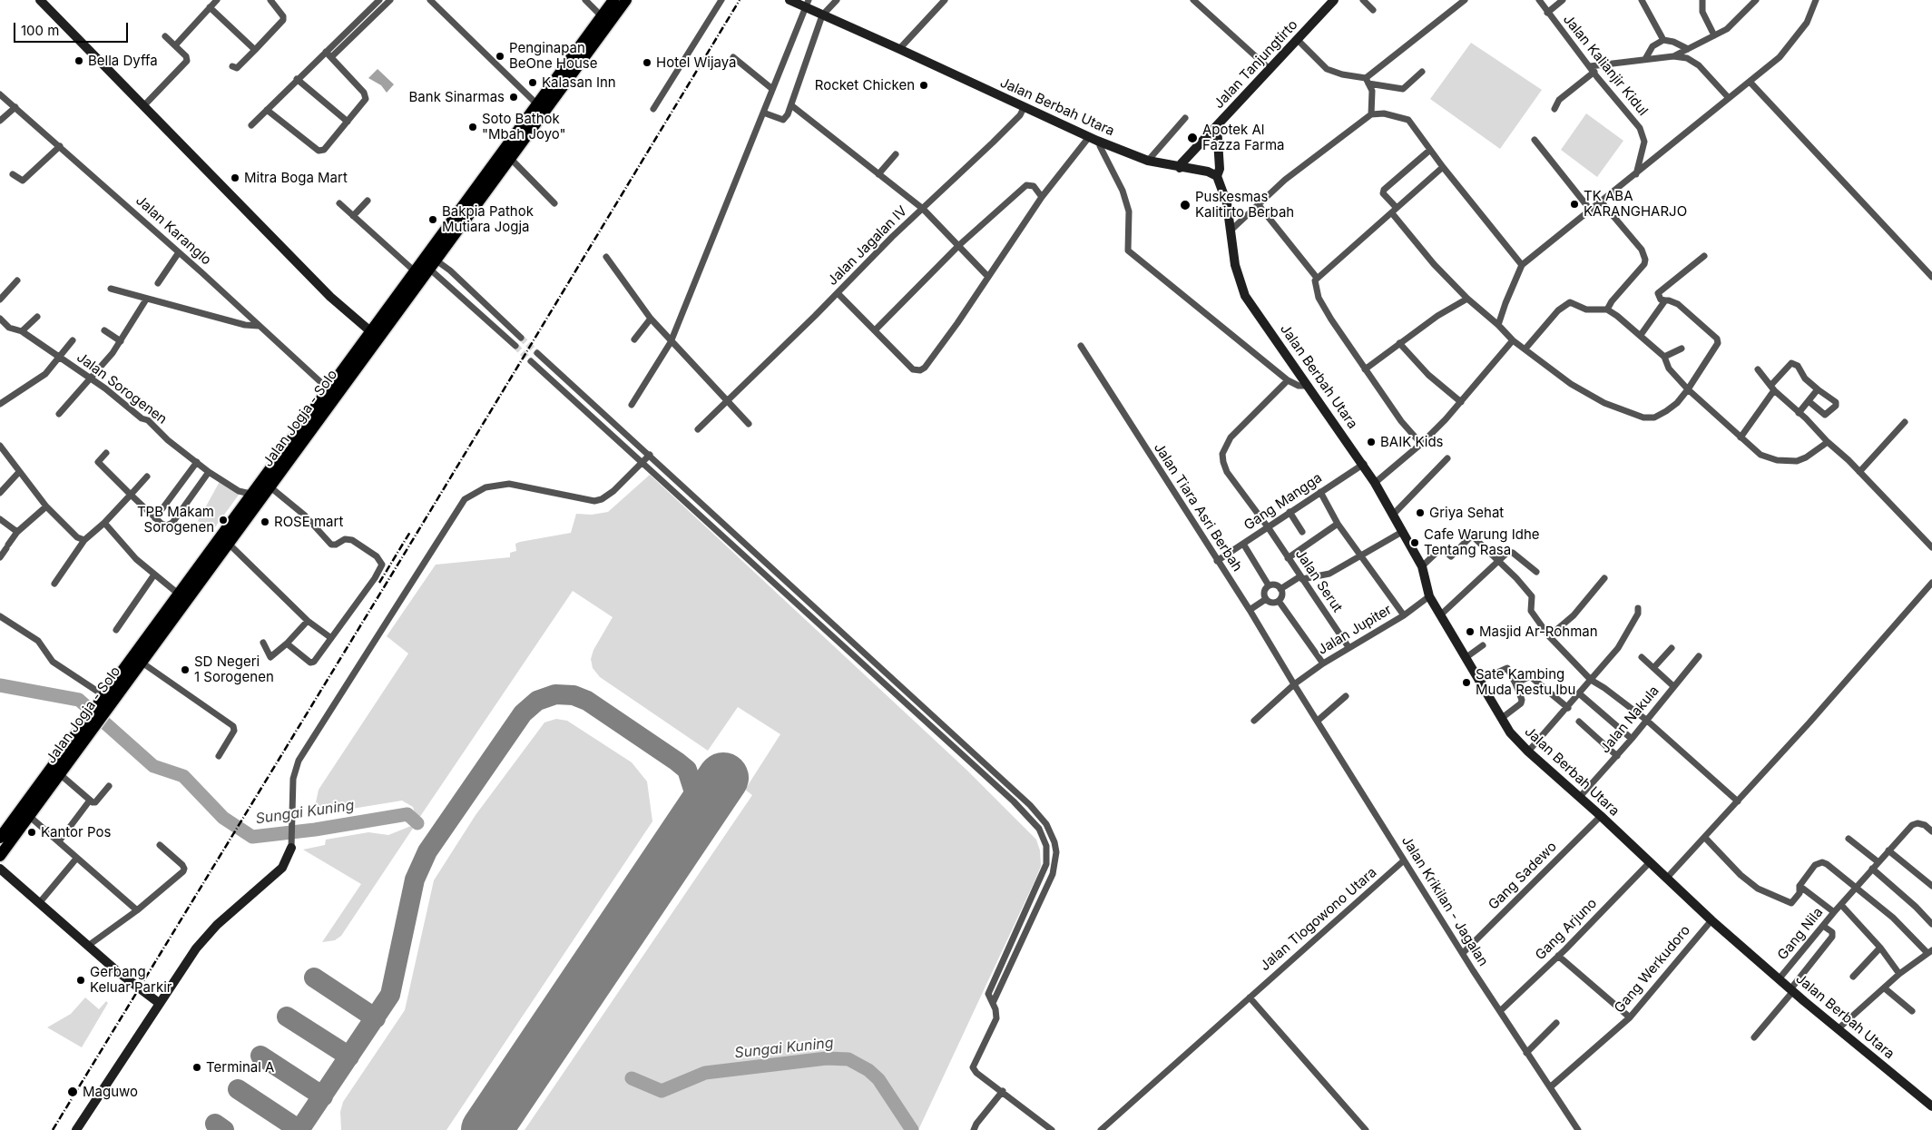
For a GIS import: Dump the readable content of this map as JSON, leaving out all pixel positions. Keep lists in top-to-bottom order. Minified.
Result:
{"streets":{"highway":["Jalan Jogja - Solo"],"main road":["Jalan Tanjungtirto","Jalan Berbah Utara"],"street":["Jalan Kalianjir Kidul","Jalan Karanglo","Jalan Jagalan IV","Jalan Sorogenen","Gang Mangga","Jalan Tiara Asri Berbah","Jalan Serut","Jalan Jupiter","Jalan Nakula","Gang Sadewo","Jalan Krikilan - Jagalan","Jalan Tlogowono Utara","Gang Arjuno","Gang Nila","Gang Werkudoro"]},"crossings":[["Jalan Tanjungtirto","Jalan Berbah Utara"],["Jalan Berbah Utara","Jalan Jagalan IV"],["Jalan Berbah Utara","Gang Mangga"],["Jalan Berbah Utara","Jalan Jupiter"],["Jalan Berbah Utara","Jalan Nakula"],["Jalan Berbah Utara","Gang Sadewo"],["Jalan Berbah Utara","Gang Arjuno"],["Jalan Berbah Utara","Gang Nila"],["Jalan Berbah Utara","Gang Werkudoro"],["Jalan Karanglo","Jalan Jogja - Solo"],["Jalan Sorogenen","Jalan Jogja - Solo"],["Gang Mangga","Jalan Tiara Asri Berbah"],["Gang Mangga","Jalan Serut"],["Jalan Tiara Asri Berbah","Jalan Jupiter"],["Jalan Tiara Asri Berbah","Jalan Krikilan - Jagalan"],["Jalan Serut","Jalan Jupiter"],["Jalan Jupiter","Jalan Krikilan - Jagalan"],["Gang Sadewo","Jalan Krikilan - Jagalan"],["Jalan Krikilan - Jagalan","Jalan Tlogowono Utara"],["Jalan Krikilan - Jagalan","Gang Arjuno"],["Jalan Krikilan - Jagalan","Gang Werkudoro"]],"water":["Sungai Kuning"],"places":["Penginapan BeOne House","Bella Dyffa","Hotel Wijaya","Kalasan Inn","Rocket Chicken","Bank Sinarmas","Soto Bathok \"Mbah Joyo\"","Apotek Al Fazza Farma","Mitra Boga Mart","TK ABA KARANGHARJO","Puskesmas Kalitirto Berbah","Bakpia Pathok Mutiara Jogja","BAIK Kids","Griya Sehat","TPB Makam Sorogenen","ROSE mart","Cafe Warung Idhe Tentang Rasa","Masjid Ar-Rohman","SD Negeri 1 Sorogenen","Sate Kambing Muda Restu Ibu","Kantor Pos","Gerbang Keluar Parkir","Terminal A","Maguwo"],"scale_bar":"100 m"}
